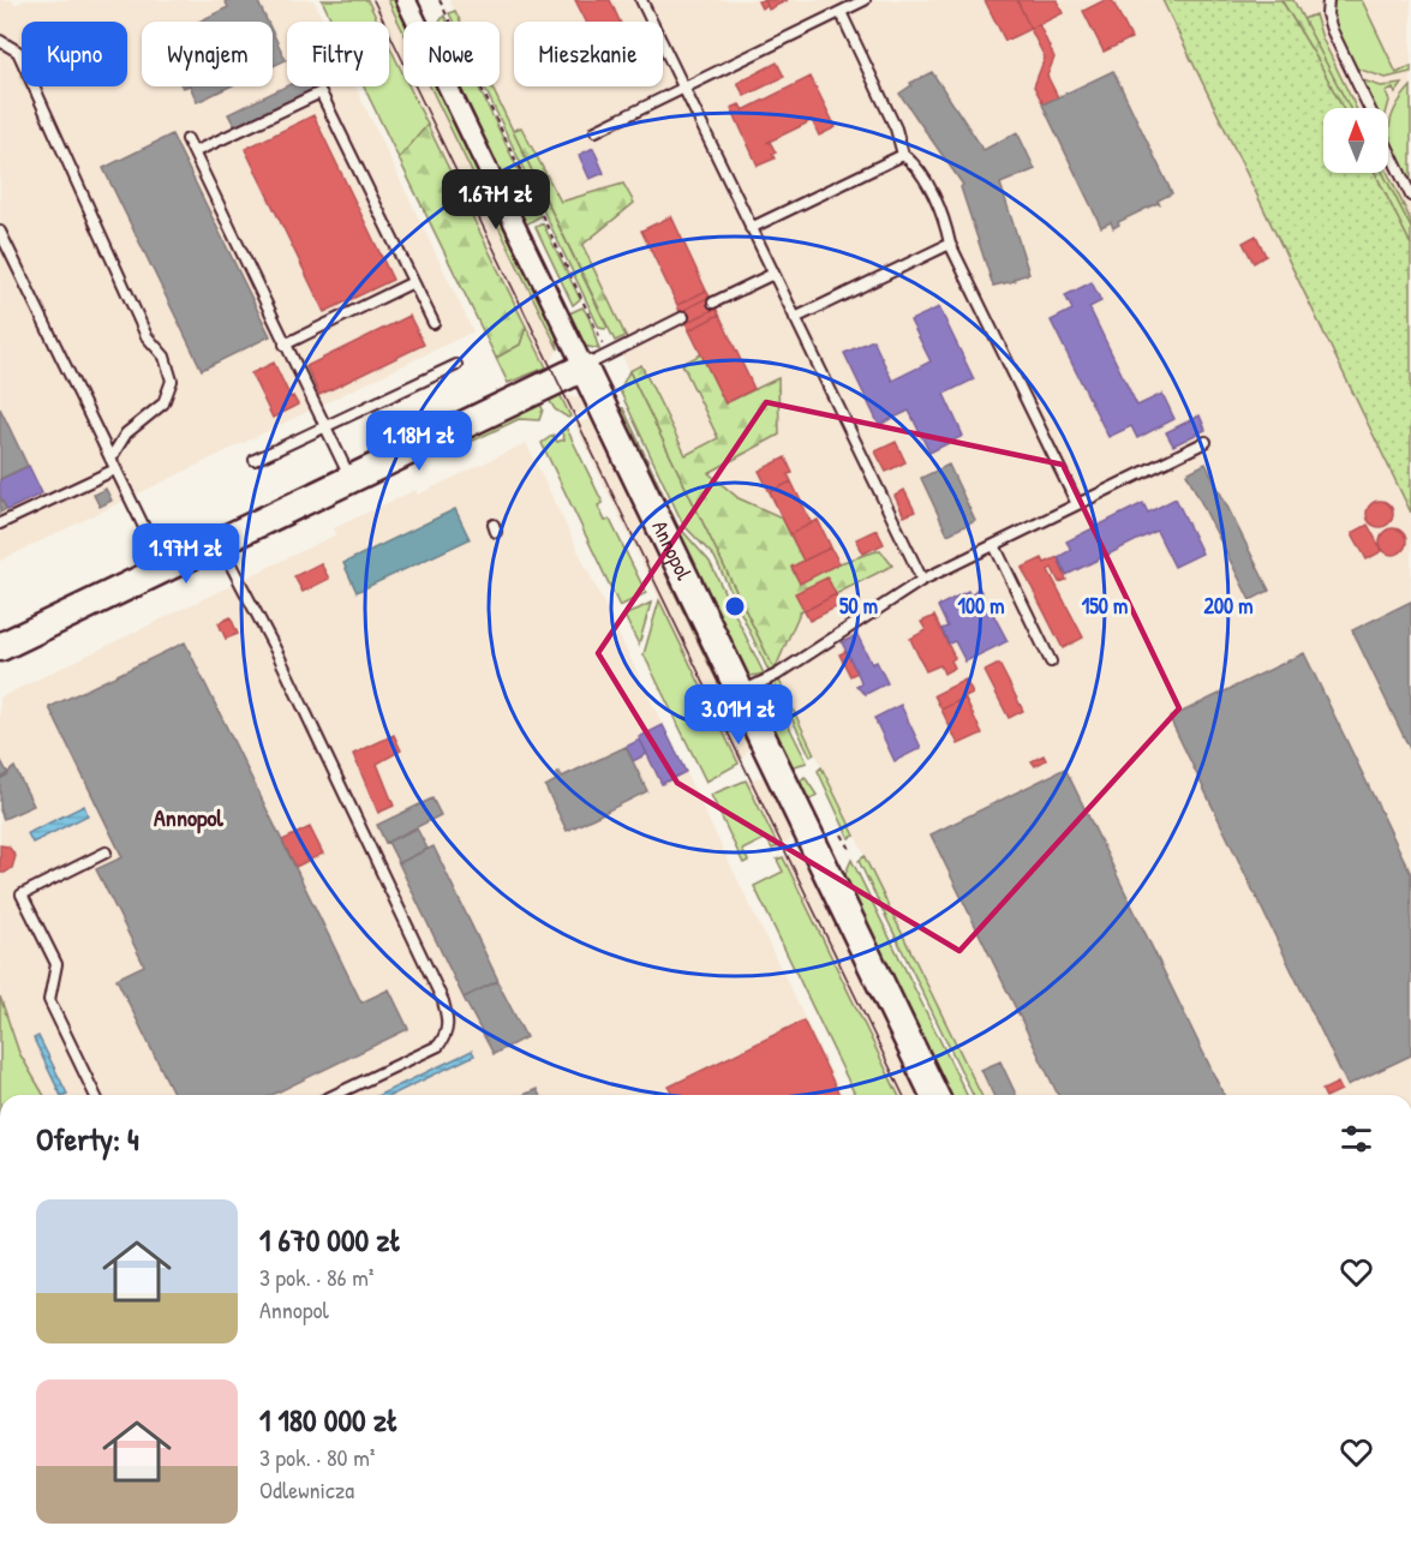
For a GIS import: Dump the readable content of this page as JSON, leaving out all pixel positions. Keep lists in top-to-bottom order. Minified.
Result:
{"streets":{"street":["Annopol"]},"districts":["Annopol"],"north":"top","page":{"chip":["Kupno","Wynajem","Filtry","Nowe","Mieszkanie"],"price":["1.67M zł","1.18M zł","1.97M zł","3.01M zł"],"heading":"Oferty: 4","list":[{"name":"1 670 000 zł","note":"3 pok. · 86 m² · Annopol"},{"name":"1 180 000 zł","note":"3 pok. · 80 m² · Odlewnicza"}]},"rings":["50 m","100 m","150 m","200 m"]}
